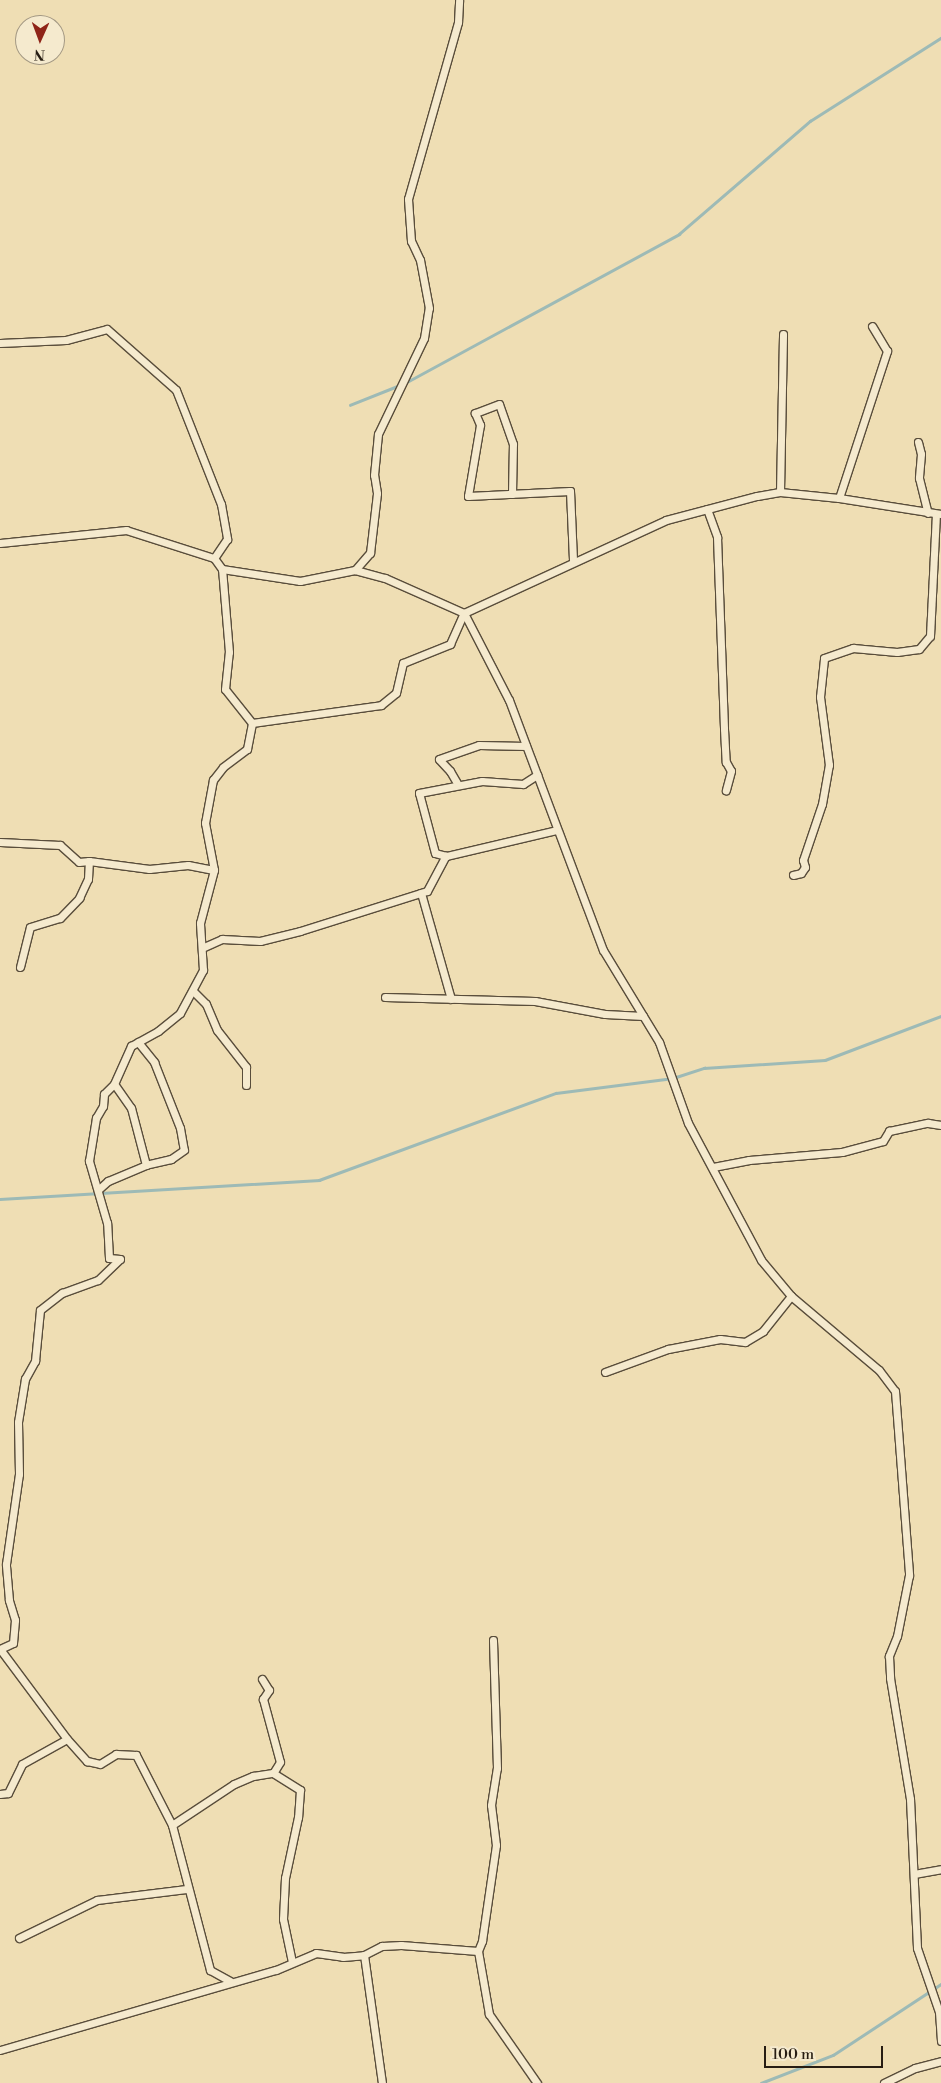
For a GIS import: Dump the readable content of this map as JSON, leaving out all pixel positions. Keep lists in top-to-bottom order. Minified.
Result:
{"scale_bar":"100 m","north":"bottom"}
